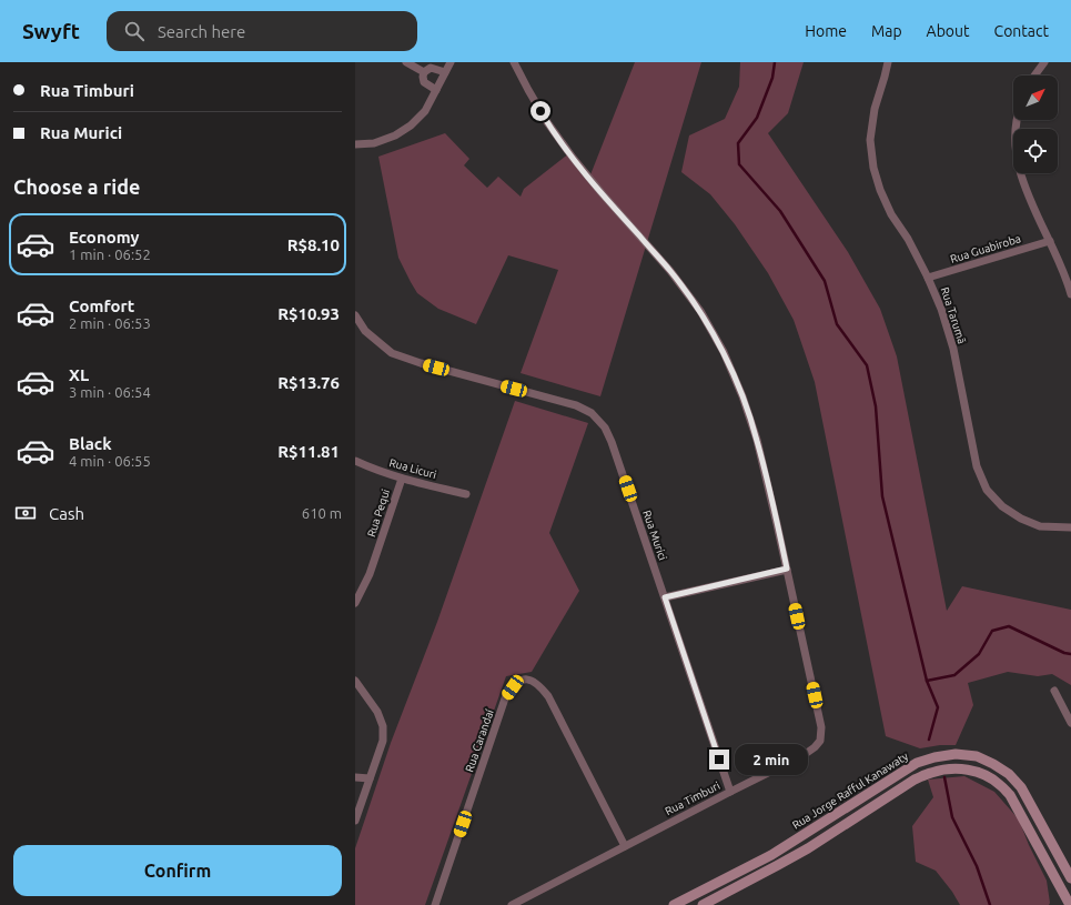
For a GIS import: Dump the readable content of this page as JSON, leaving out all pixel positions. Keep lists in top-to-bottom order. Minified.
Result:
{"streets":{"main road":["Rua Jorge Rafful Kanawaty"],"street":["Rua Guabiroba","Rua Tarumã","Rua Licuri","Rua Pequi","Rua Murici","Rua Carandaí","Rua Timburi"]},"crossings":[["Rua Guabiroba","Rua Tarumã"],["Rua Licuri","Rua Pequi"],["Rua Murici","Rua Timburi"],["Rua Carandaí","Rua Timburi"]],"north":"top right","page":{"header":"Swyft","search":"Search here","nav":["Home","Map","About","Contact"],"banner":["Rua Timburi","Rua Murici"],"heading":"Choose a ride","list":[{"name":"Economy","note":"1 min · 06:52","value":"R$8.10"},{"name":"Comfort","note":"2 min · 06:53","value":"R$10.93"},{"name":"XL","note":"3 min · 06:54","value":"R$13.76"},{"name":"Black","note":"4 min · 06:55","value":"R$11.81"}],"pay":["Cash","610 m"],"bubble":"2 min","buttons":"Confirm"}}
